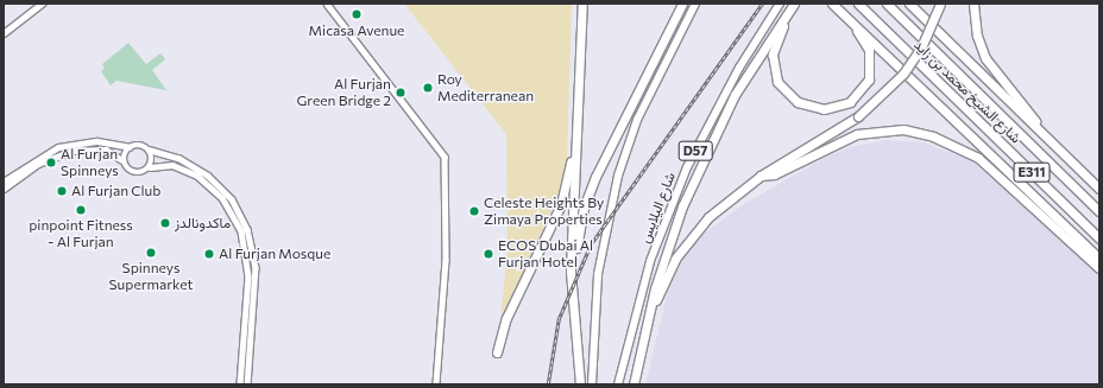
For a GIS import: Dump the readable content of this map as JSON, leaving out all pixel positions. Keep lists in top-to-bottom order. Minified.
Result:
{"streets":{"highway":["شارع الشيخ محمد بن زايد","D57","E311","شارع اليلايس"]},"places":["Micasa Avenue","Roy Mediterranean","Al Furjan Green Bridge 2","Al Furjan Spinneys","Al Furjan Club","pinpoint Fitness - Al Furjan","Celeste Heights By Zimaya Properties","ماكدونالدز","Spinneys Supermarket","Al Furjan Mosque","ECOS Dubai Al Furjan Hotel"]}
